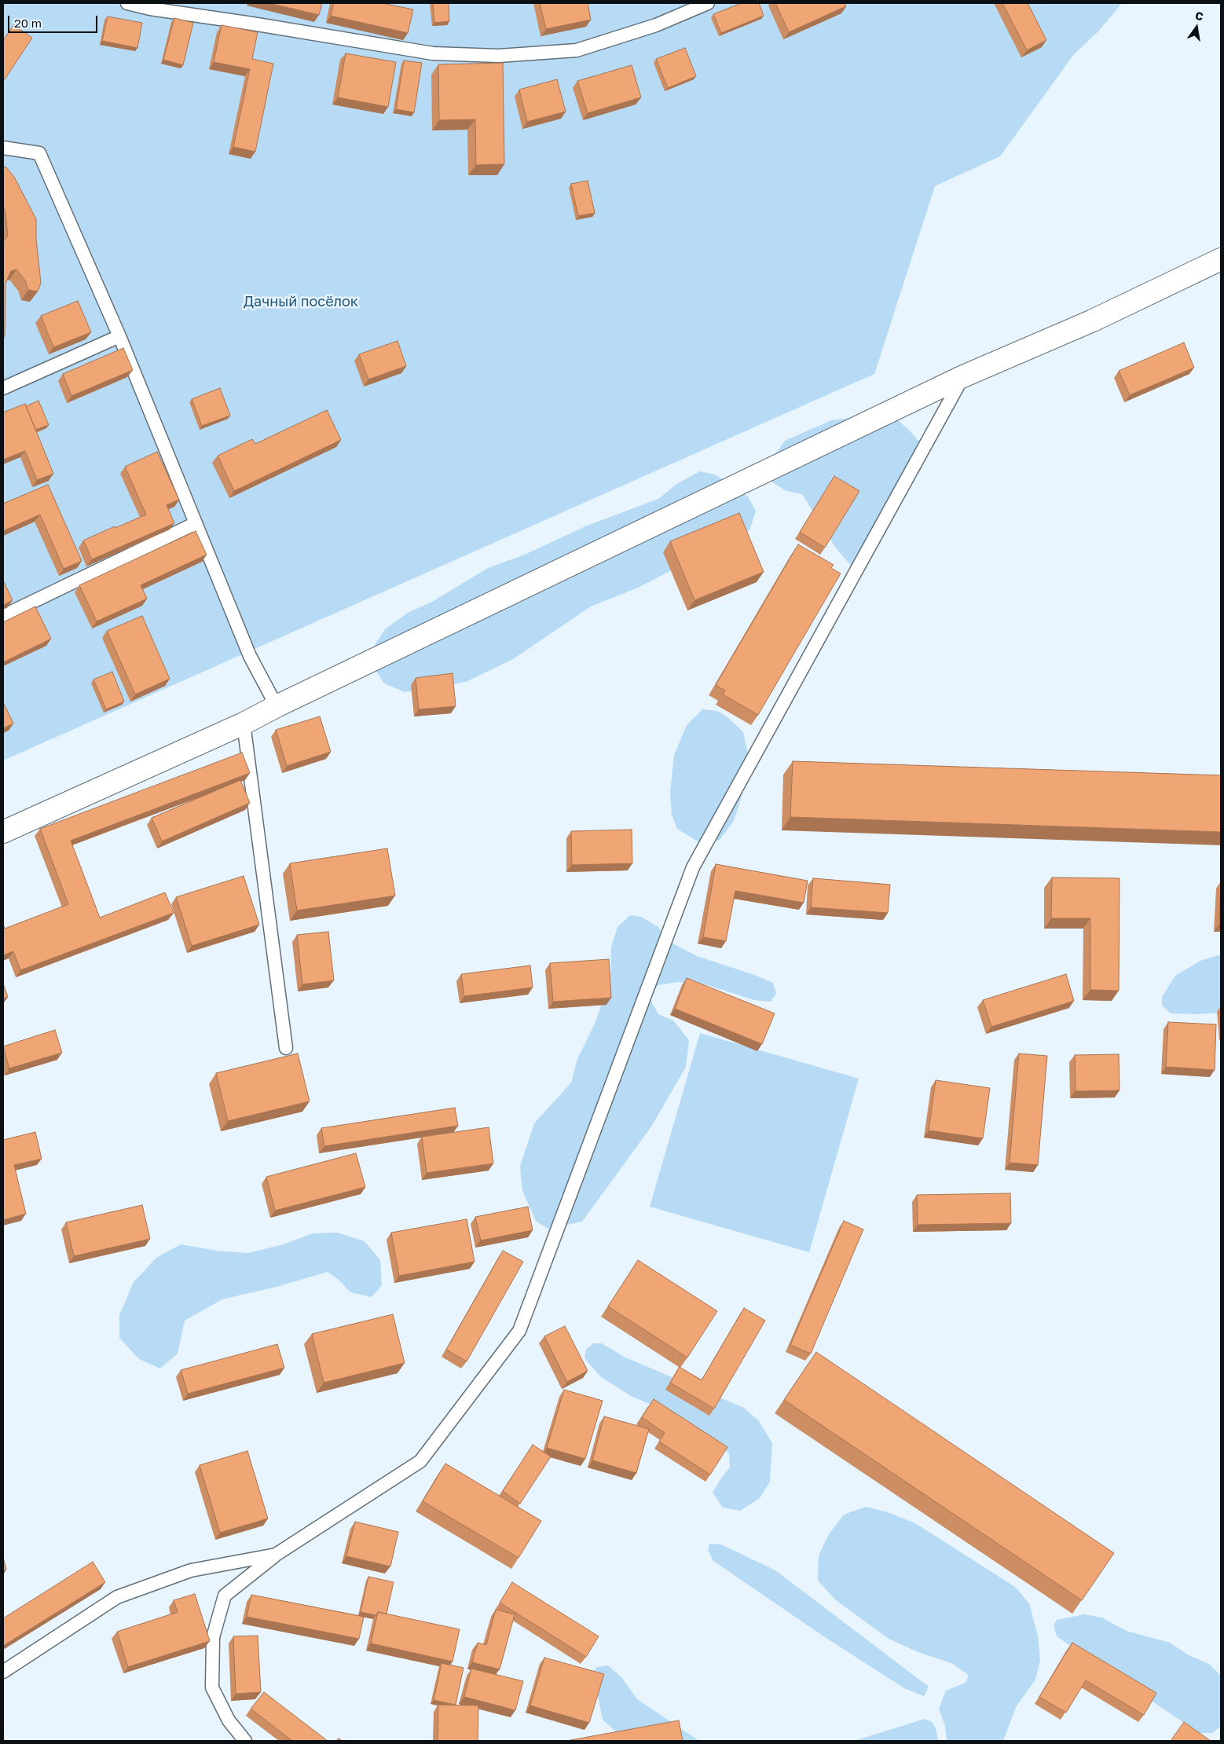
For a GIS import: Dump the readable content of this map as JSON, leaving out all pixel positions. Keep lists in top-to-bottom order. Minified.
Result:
{"parks":["Дачный посёлок"],"scale_bar":"20 m","north":"top"}
